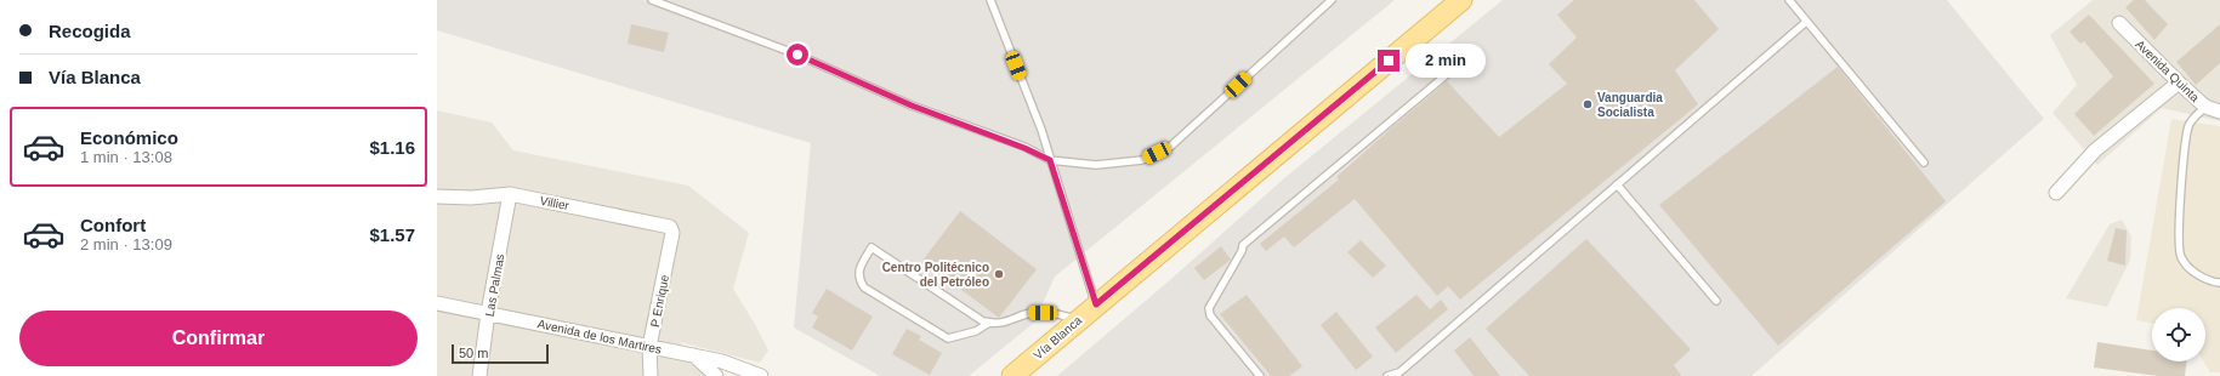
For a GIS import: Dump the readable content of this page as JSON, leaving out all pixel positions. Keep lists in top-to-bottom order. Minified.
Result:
{"streets":{"main road":["Vía Blanca"],"street":["Avenida Quinta","Villier","Las Palmas","P Enrique","Avenida de los Martires"]},"crossings":[["Villier","Las Palmas"],["Villier","P Enrique"],["Las Palmas","Avenida de los Martires"],["P Enrique","Avenida de los Martires"]],"places":["Vanguardia Socialista","Centro Politécnico del Petróleo"],"scale_bar":"50 m","page":{"banner":["Recogida","Vía Blanca"],"bubble":"2 min","list":[{"name":"Económico","note":"1 min · 13:08","value":"$1.16"},{"name":"Confort","note":"2 min · 13:09","value":"$1.57"}],"buttons":"Confirmar","scale":"50 m"}}
